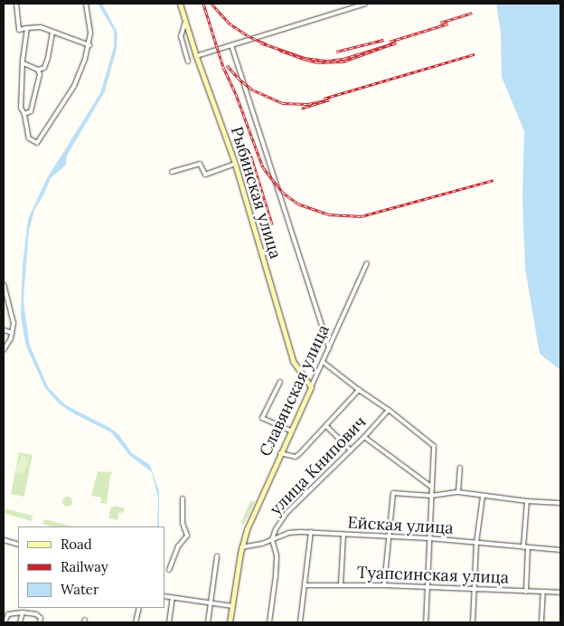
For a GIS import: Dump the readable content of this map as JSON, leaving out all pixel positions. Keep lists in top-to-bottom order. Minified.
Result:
{"streets":{"main road":["Рыбинская улица","Славянская улица"],"street":["улица Книпович","Ейская улица","Туапсинская улица"]},"crossings":[["Рыбинская улица","Славянская улица"],["Славянская улица","Ейская улица"],["улица Книпович","Ейская улица"]],"legend":["Road","Railway","Water"]}
